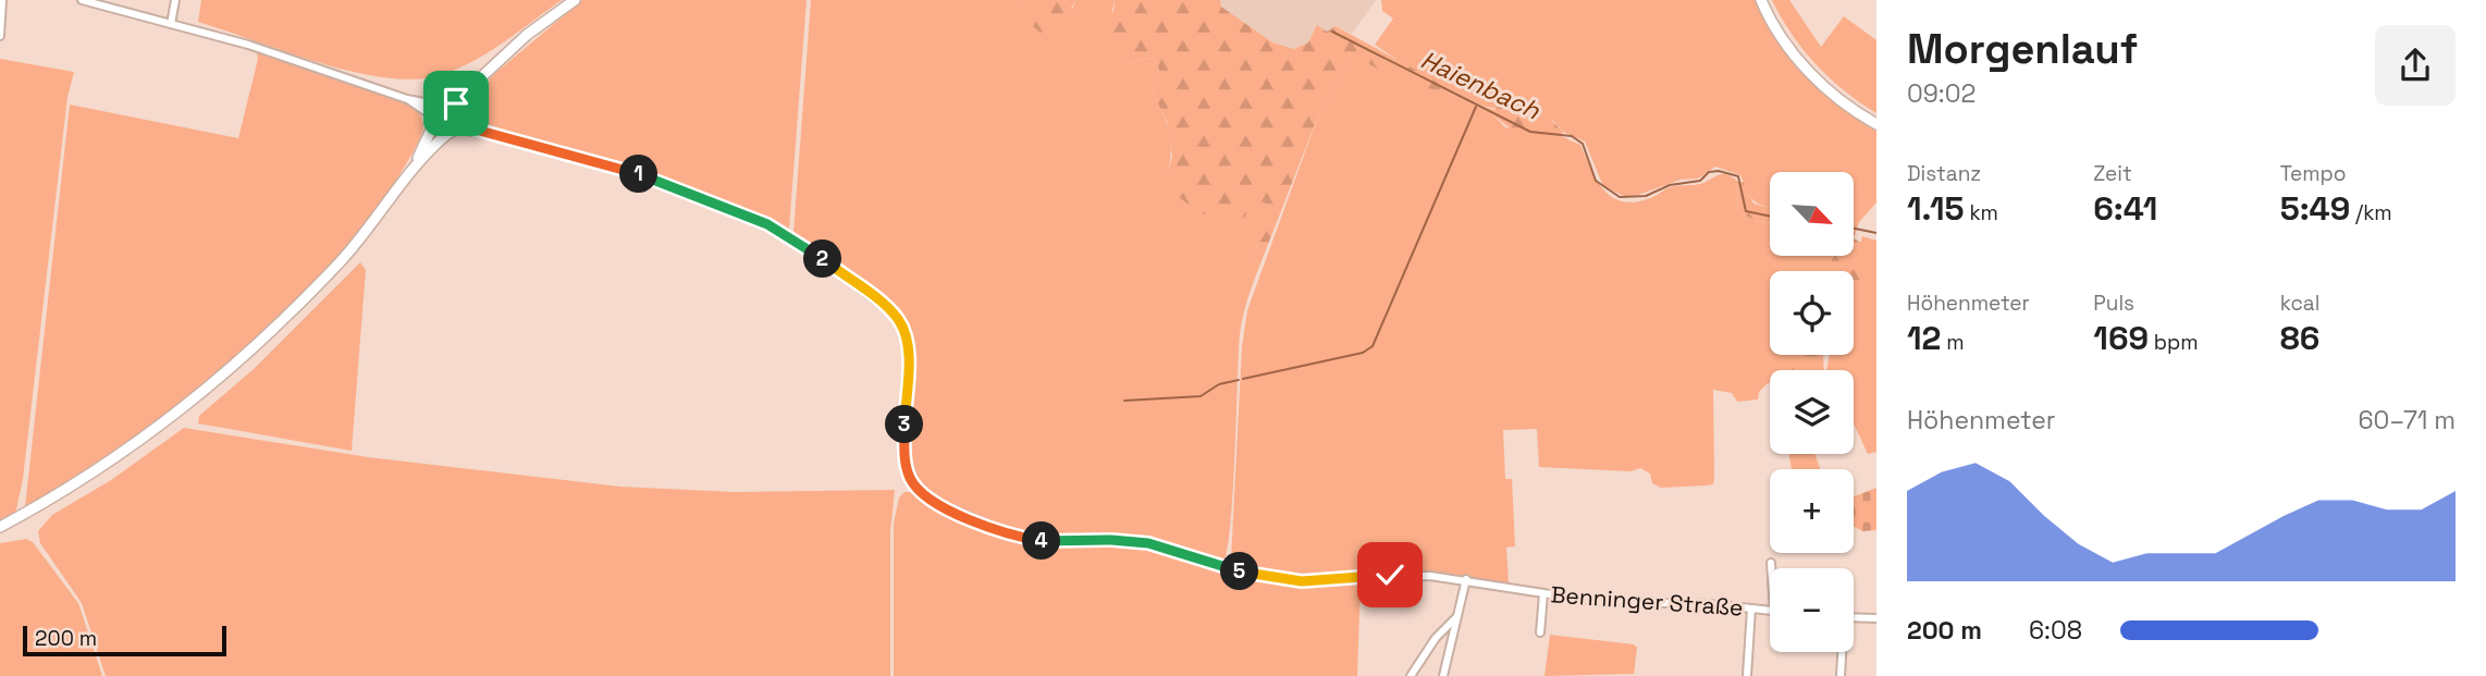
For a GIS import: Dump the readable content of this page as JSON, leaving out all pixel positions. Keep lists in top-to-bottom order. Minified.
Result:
{"streets":{"street":["Benninger Straße"]},"water":["Haienbach"],"scale_bar":"200 m","north":"bottom right","page":{"heading":["Morgenlauf","09:02"],"stats":[["Distanz","1.15 km"],["Zeit","6:41"],["Tempo","5:49 /km"],["Höhenmeter","12 m"],["Puls","169 bpm"],["kcal","86"]],"pins":["1","2","3","4","5"],"map_buttons":["+","−"],"chart":["Höhenmeter","60–71 m"],"list":[{"name":"200 m","note":"6:08"}],"scale":"200 m"}}
